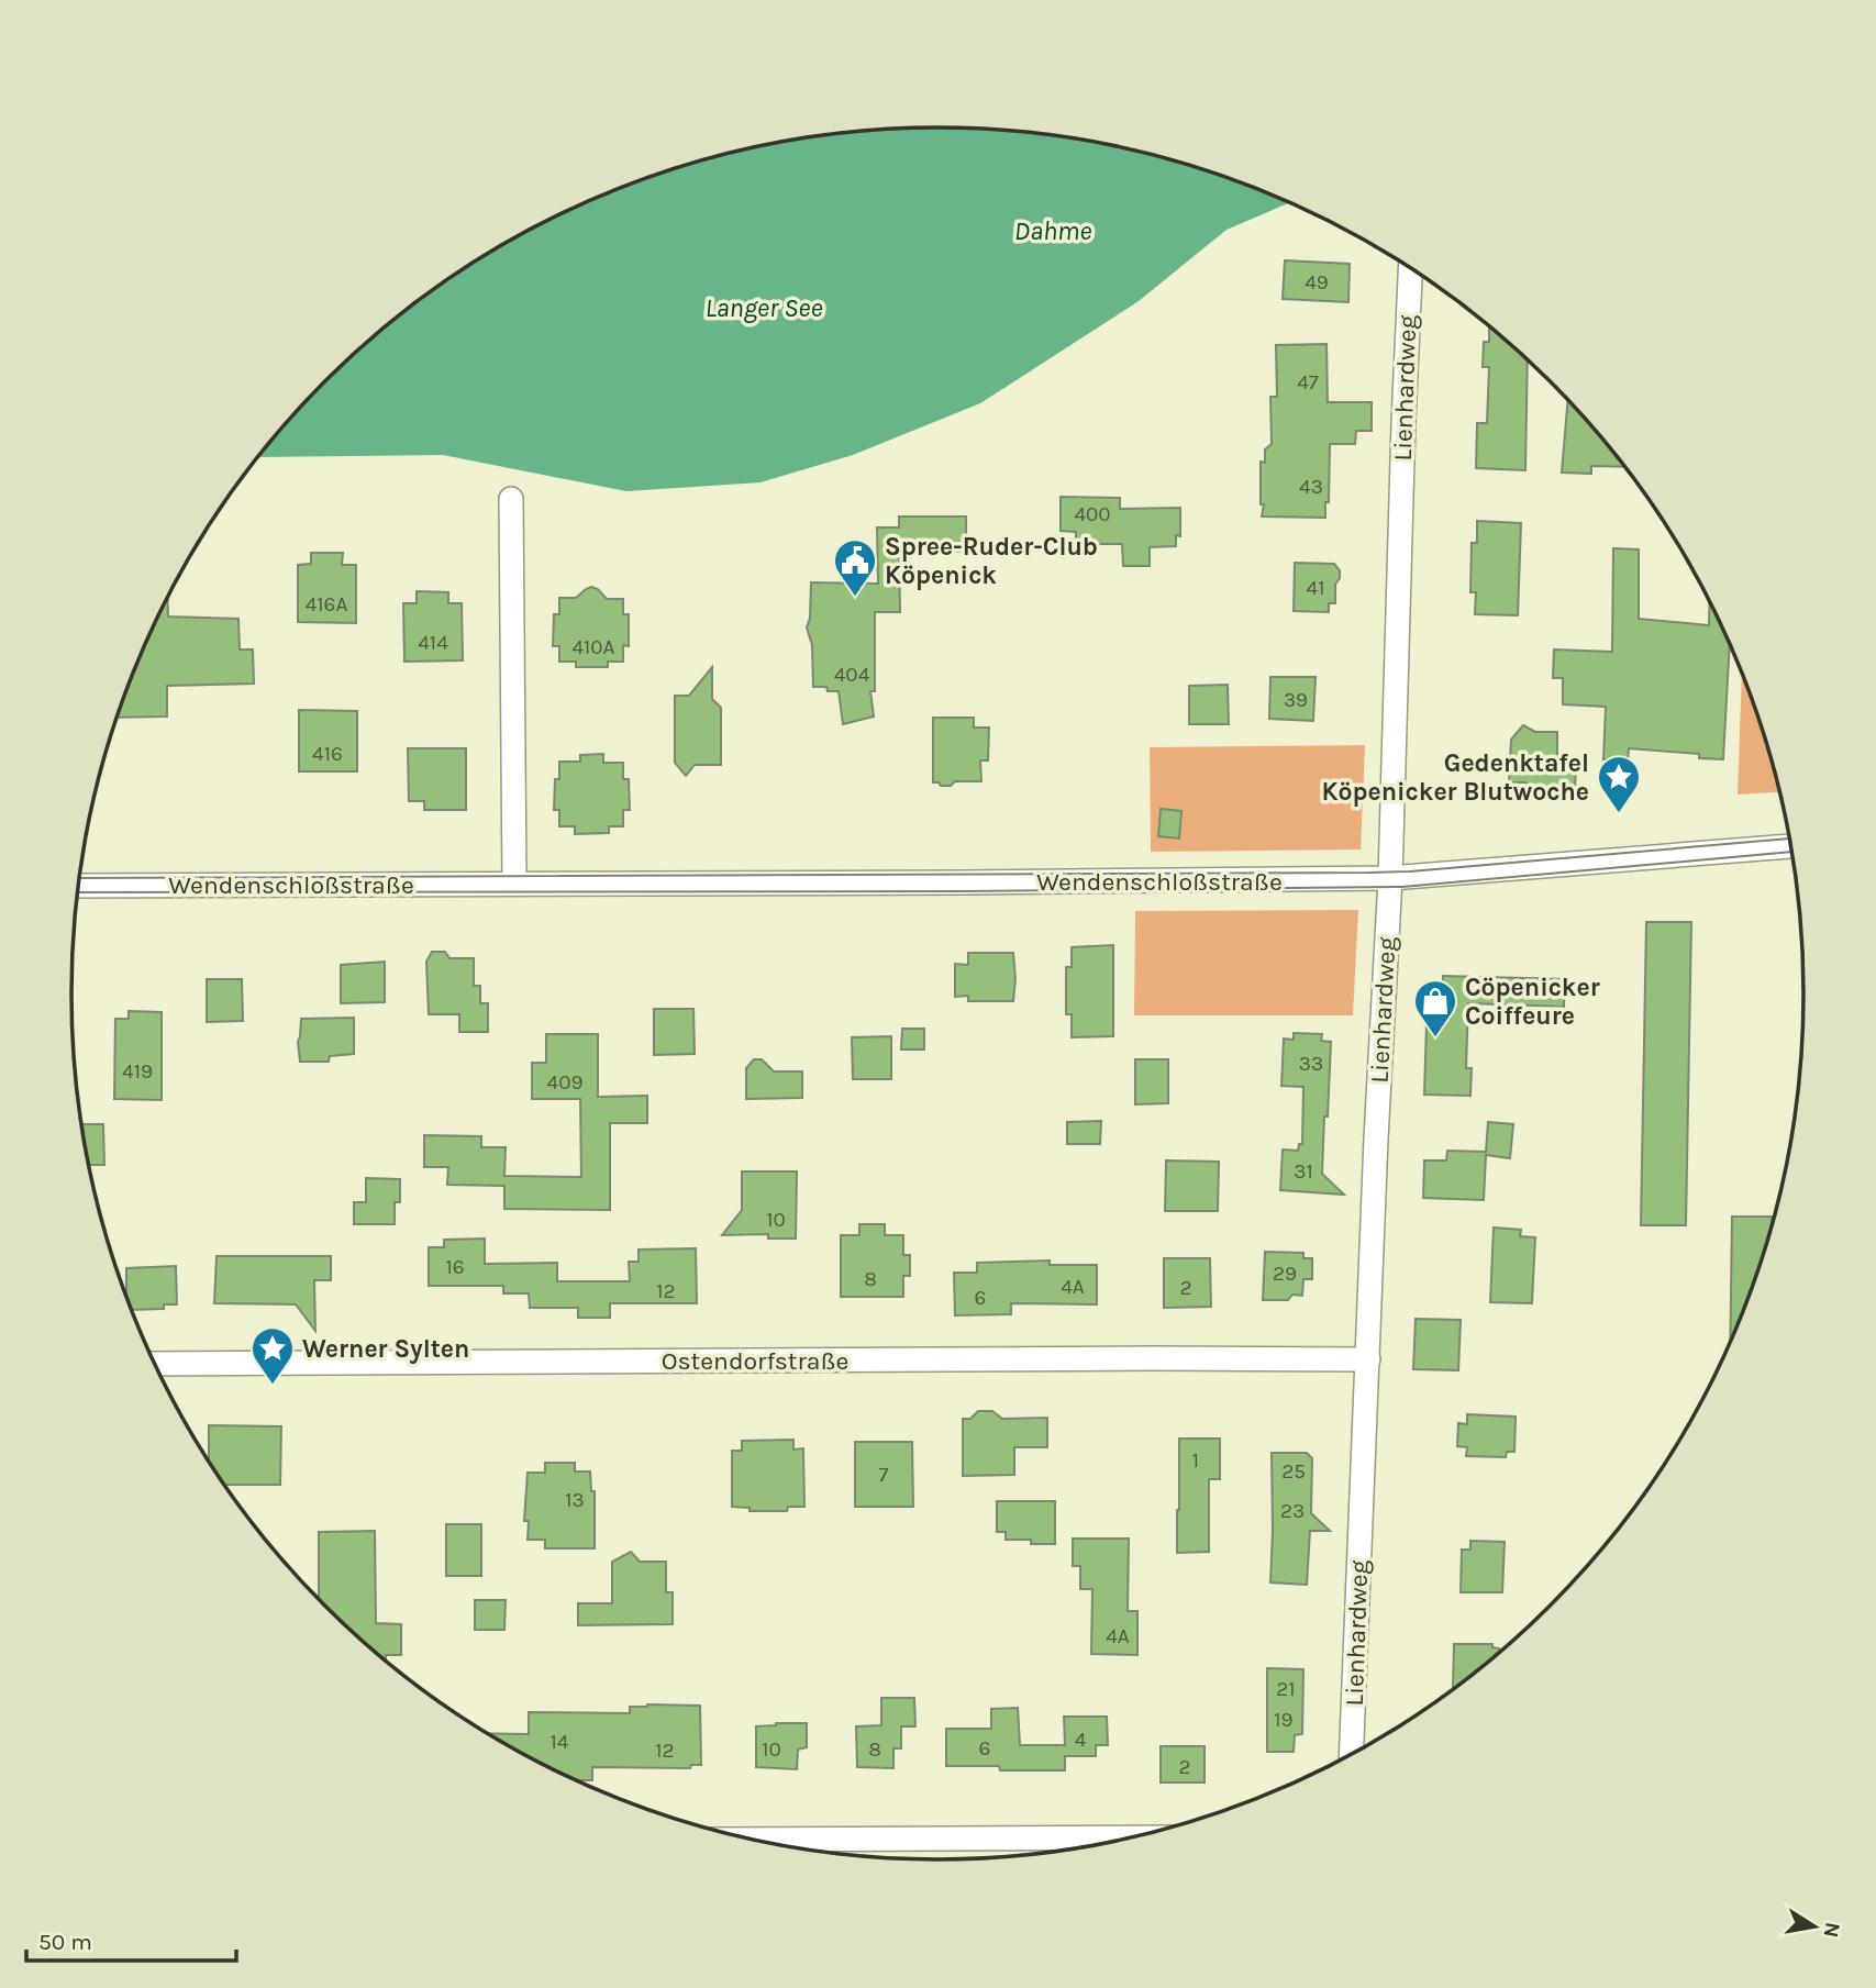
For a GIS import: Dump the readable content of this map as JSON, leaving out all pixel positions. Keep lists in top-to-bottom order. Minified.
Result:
{"streets":{"street":["Lienhardweg","Wendenschloßstraße","Ostendorfstraße"]},"crossings":[["Lienhardweg","Wendenschloßstraße"],["Lienhardweg","Ostendorfstraße"]],"water":["Dahme","Langer See"],"places":{"public building":["Spree-Ruder-Club Köpenick"],"place":["Gedenktafel Köpenicker Blutwoche","Werner Sylten"],"shop":["Cöpenicker Coiffeure"]},"house_numbers":["49","47","43","400","41","416A","414","410A","404","39","416","33","419","409","31","10","16","29","8","4A","2","12","6","1","25","7","13","23","4A","21","19","4","14","6","10","8","12","2"],"scale_bar":"50 m","north":"right"}
